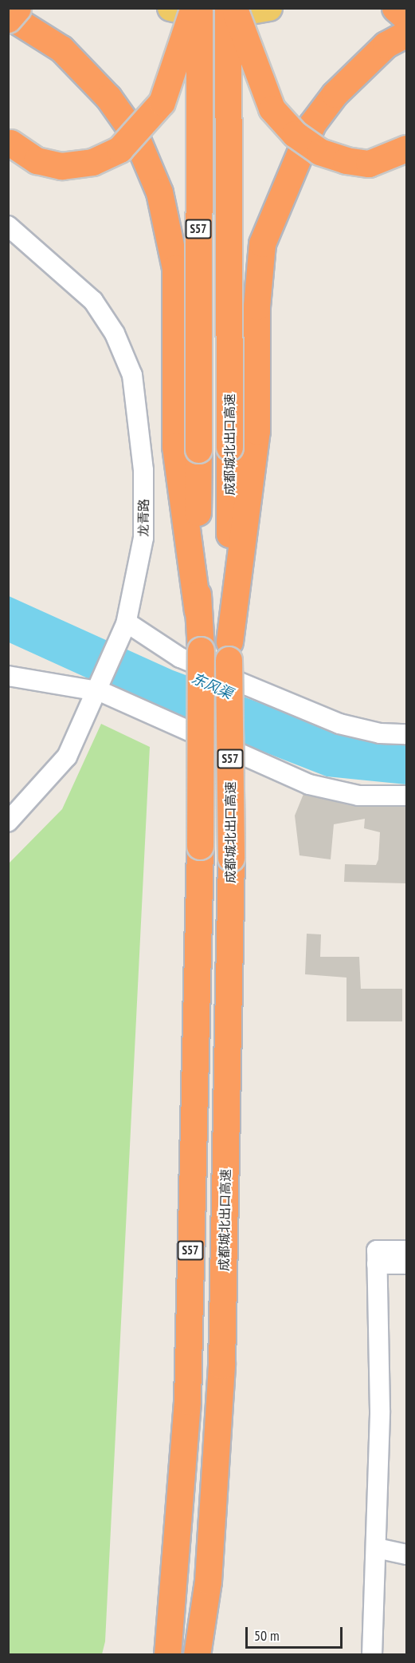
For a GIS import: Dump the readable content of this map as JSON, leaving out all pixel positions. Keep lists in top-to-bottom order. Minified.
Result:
{"streets":{"highway":["S57","成都城北出口高速"],"street":["龙青路"]},"crossings":[["S57","成都城北出口高速"]],"water":["东风渠"],"scale_bar":"50 m"}
